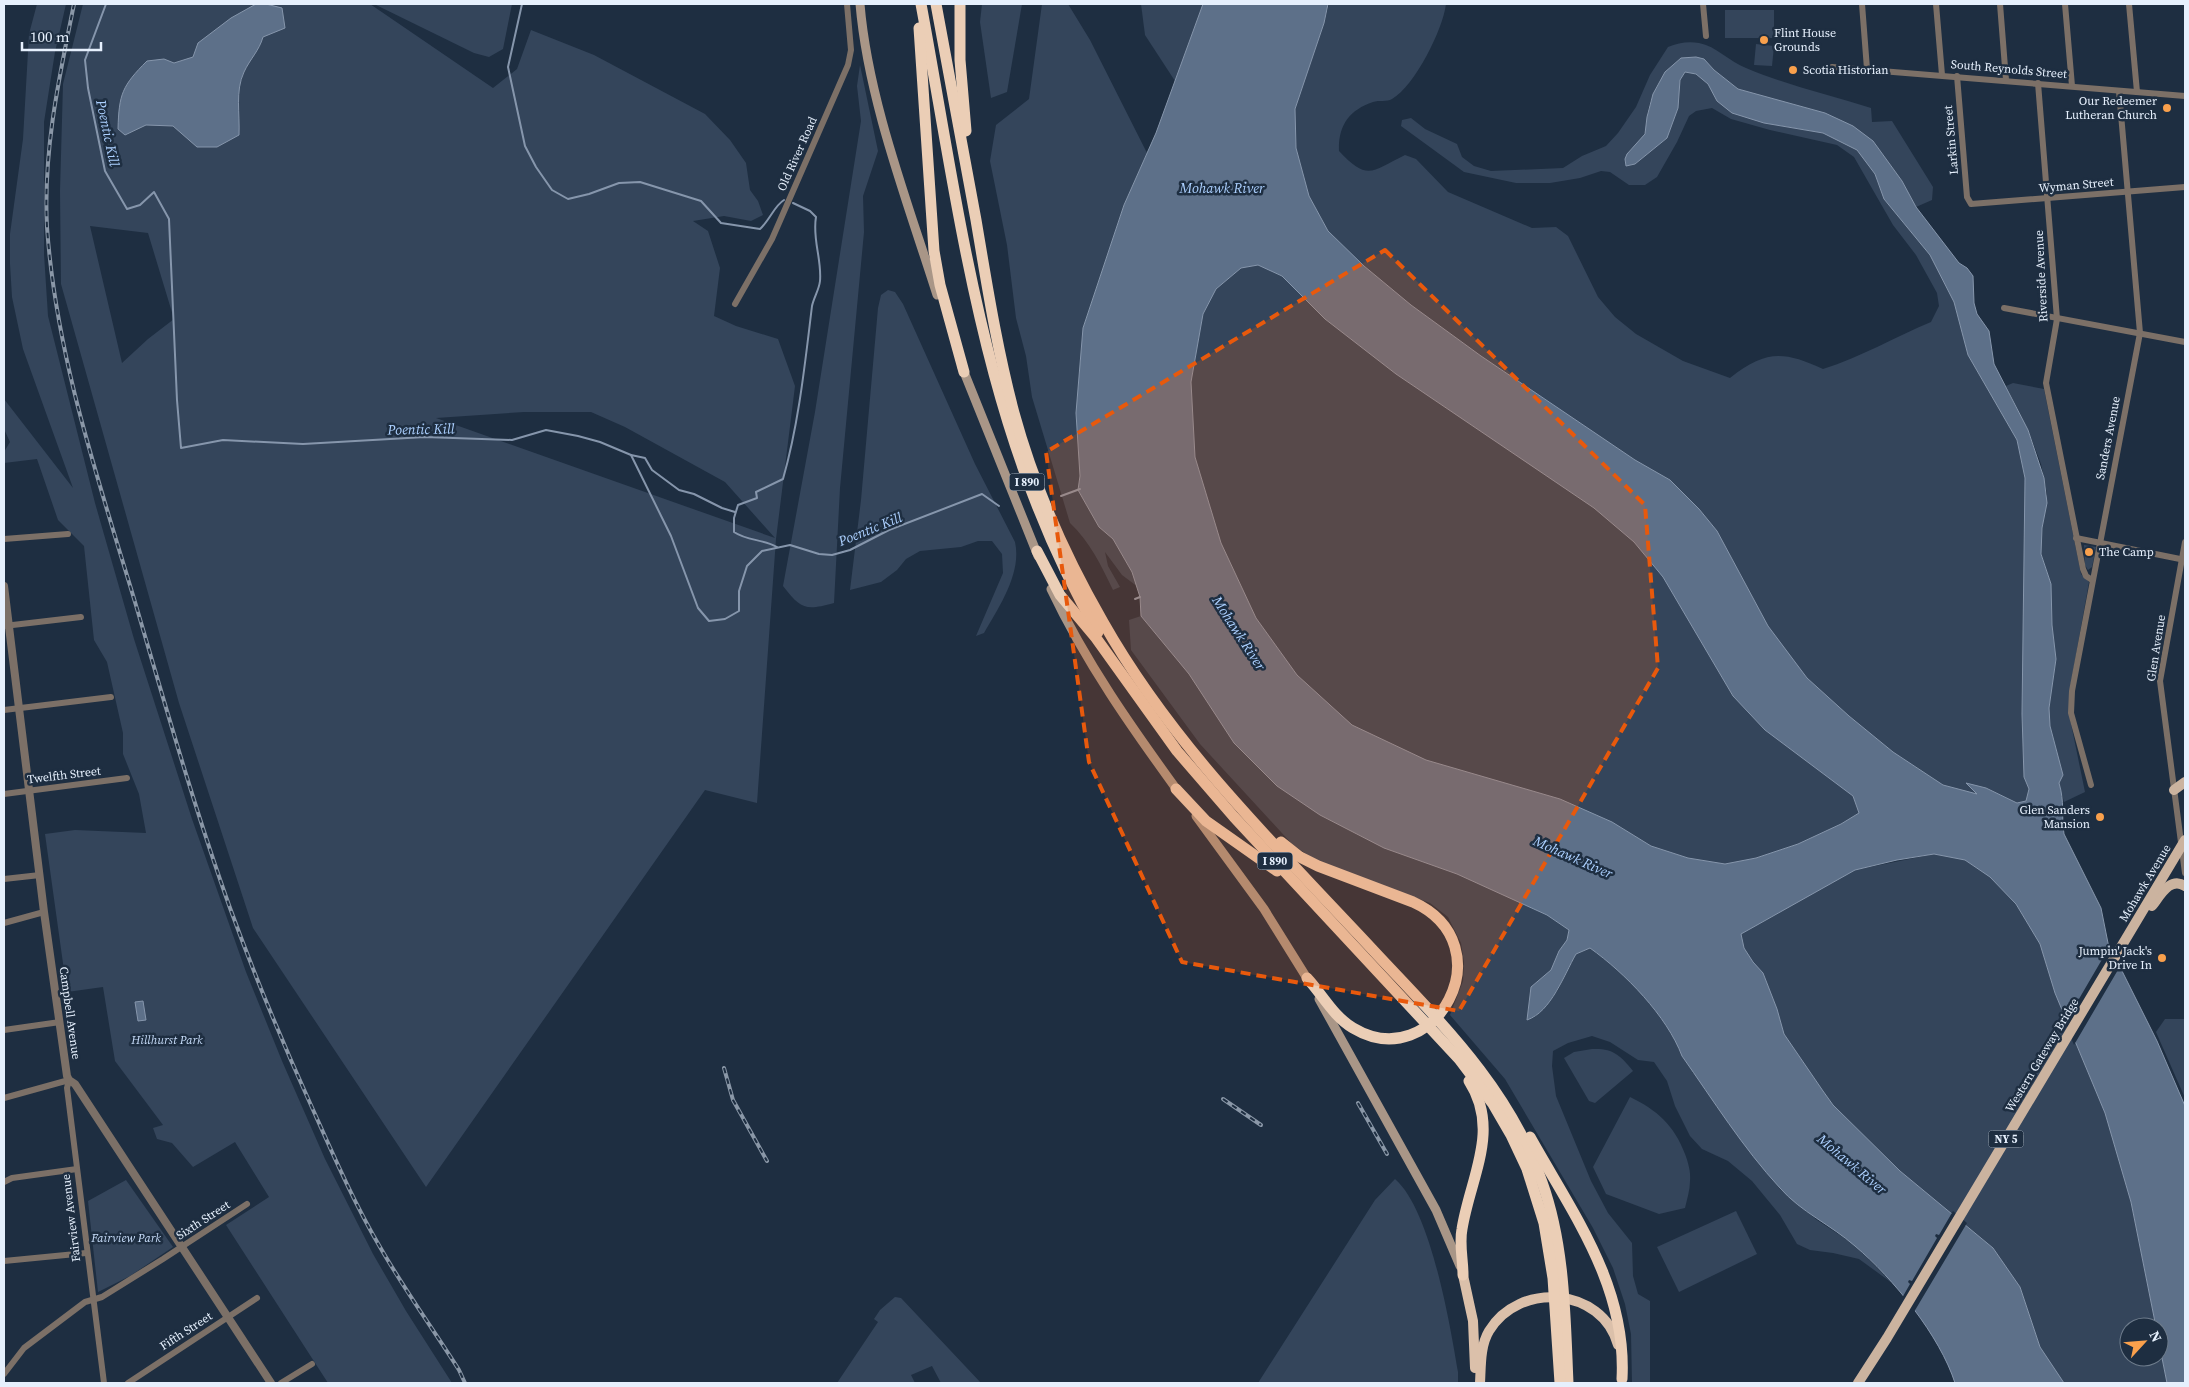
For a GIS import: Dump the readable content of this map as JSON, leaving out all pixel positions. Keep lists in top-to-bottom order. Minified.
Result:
{"streets":{"highway":["I 890"],"main road":["Mohawk Avenue","Western Gateway Bridge","NY 5"],"street":["South Reynolds Street","Larkin Street","Old River Road","Wyman Street","Riverside Avenue","Sanders Avenue","Glen Avenue","Twelfth Street","Campbell Avenue","Fairview Avenue","Sixth Street","Fifth Street"]},"crossings":[["South Reynolds Street","Larkin Street"],["South Reynolds Street","Riverside Avenue"],["South Reynolds Street","Sanders Avenue"],["Larkin Street","Wyman Street"],["Wyman Street","Riverside Avenue"],["Wyman Street","Sanders Avenue"],["Riverside Avenue","Sanders Avenue"],["Glen Avenue","Mohawk Avenue"],["Twelfth Street","Campbell Avenue"],["Mohawk Avenue","Western Gateway Bridge"],["Campbell Avenue","Fairview Avenue"],["Fairview Avenue","Sixth Street"]],"water":["Poentic Kill","Mohawk River"],"parks":["Hillhurst Park","Fairview Park"],"places":["Flint House Grounds","Scotia Historian","Our Redeemer Lutheran Church","The Camp","Glen Sanders Mansion","Jumpin' Jack's Drive In"],"scale_bar":"100 m","north":"top right"}
